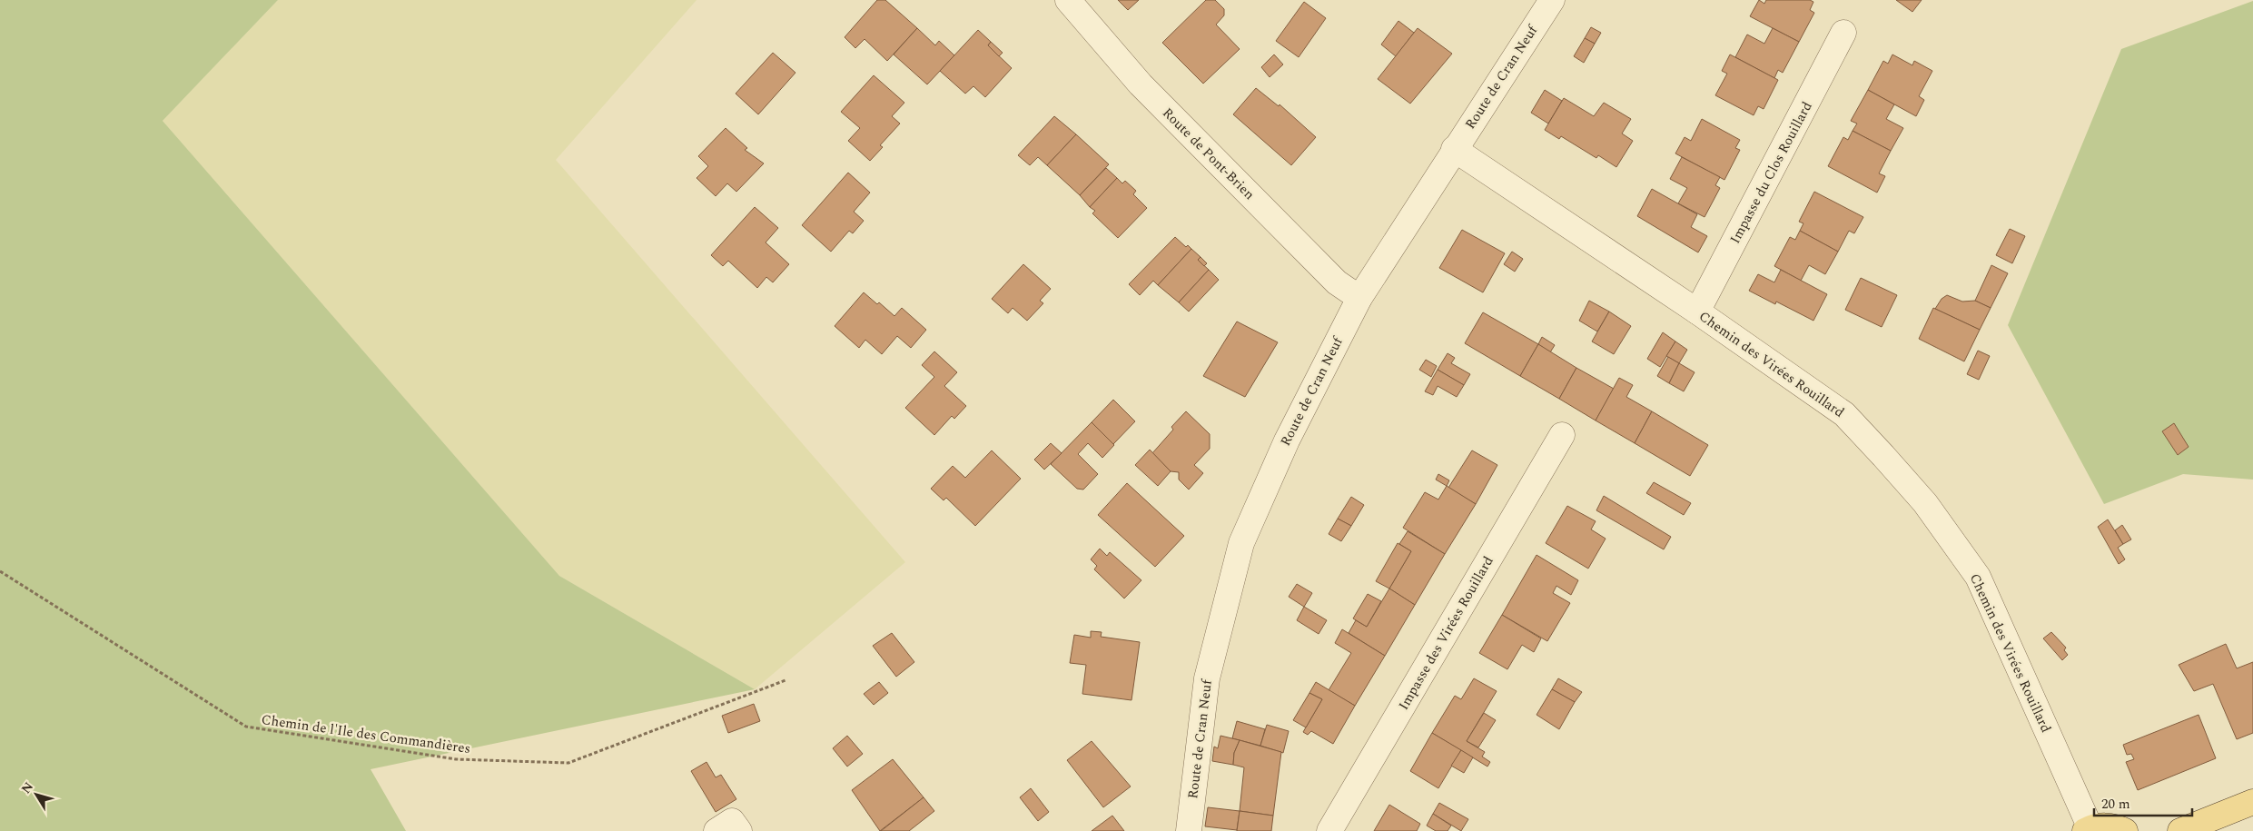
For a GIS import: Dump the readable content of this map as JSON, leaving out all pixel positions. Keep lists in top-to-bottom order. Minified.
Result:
{"streets":{"street":["Route de Cran Neuf","Route de Pont-Brien","Impasse du Clos Rouillard","Chemin des Virées Rouillard","Impasse des Virées Rouillard"],"path":["Chemin de l'Ile des Commandières"]},"crossings":[["Route de Cran Neuf","Route de Pont-Brien"],["Route de Cran Neuf","Chemin des Virées Rouillard"],["Impasse du Clos Rouillard","Chemin des Virées Rouillard"]],"scale_bar":"20 m","north":"top left"}
